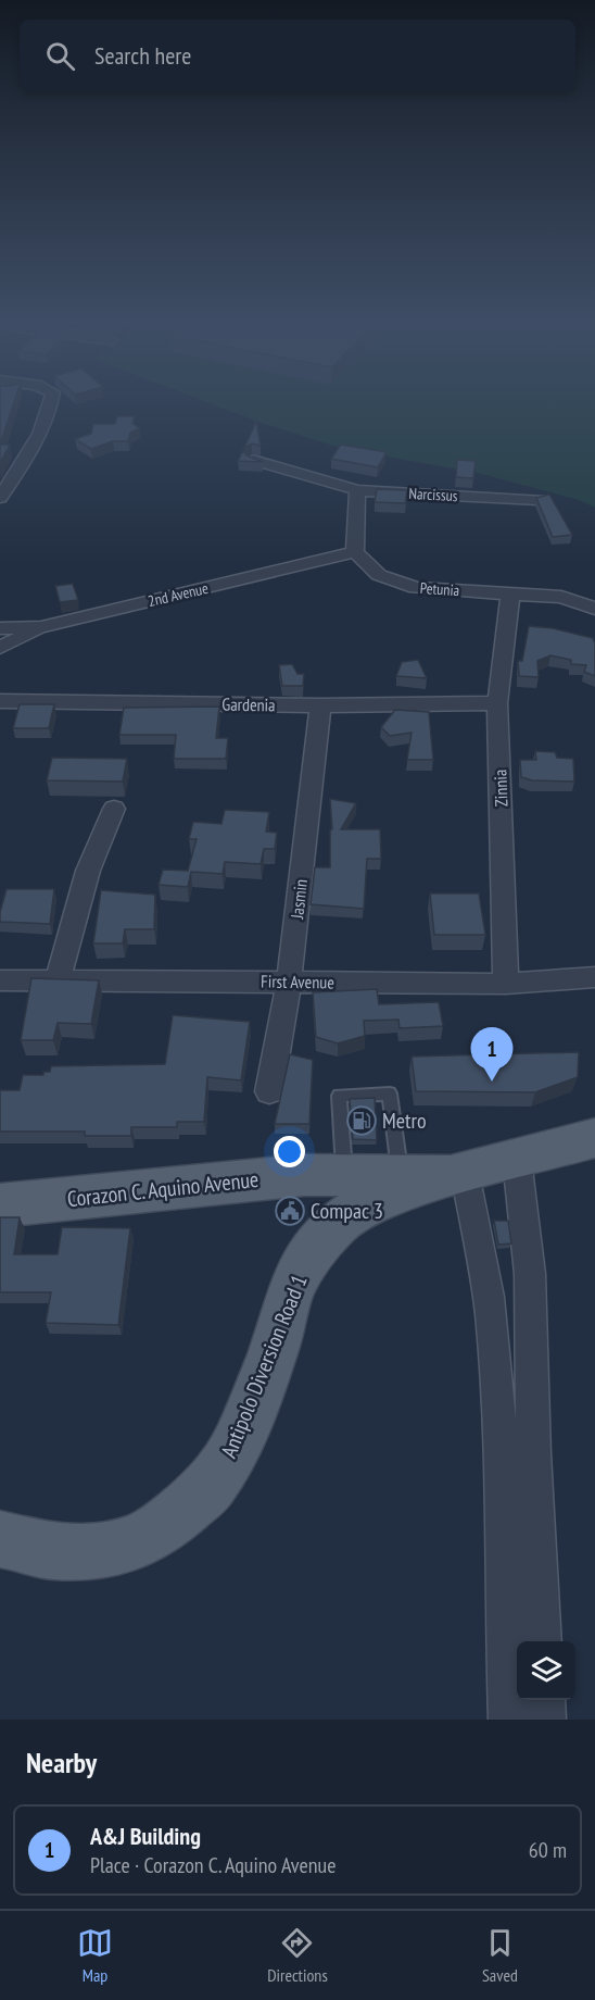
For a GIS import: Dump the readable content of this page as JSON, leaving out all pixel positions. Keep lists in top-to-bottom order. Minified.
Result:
{"streets":{"main road":["Corazon C. Aquino Avenue","Antipolo Diversion Road 1"],"street":["Narcissus","Petunia","2nd Avenue","Gardenia","Zinnia","Jasmin","First Avenue"]},"crossings":[["Petunia","2nd Avenue"],["Petunia","Zinnia"],["Gardenia","Zinnia"],["Gardenia","Jasmin"],["Zinnia","First Avenue"],["Jasmin","First Avenue"],["Corazon C. Aquino Avenue","Antipolo Diversion Road 1"]],"places":{"fuel station":["Metro"],"public building":["Compac 3"]},"page":{"search":"Search here","pins":"1","heading":"Nearby","list":[{"mark":"1","name":"A&J Building","note":"Place · Corazon C. Aquino Avenue","value":"60 m"}],"nav":["Map","Directions","Saved"]}}
